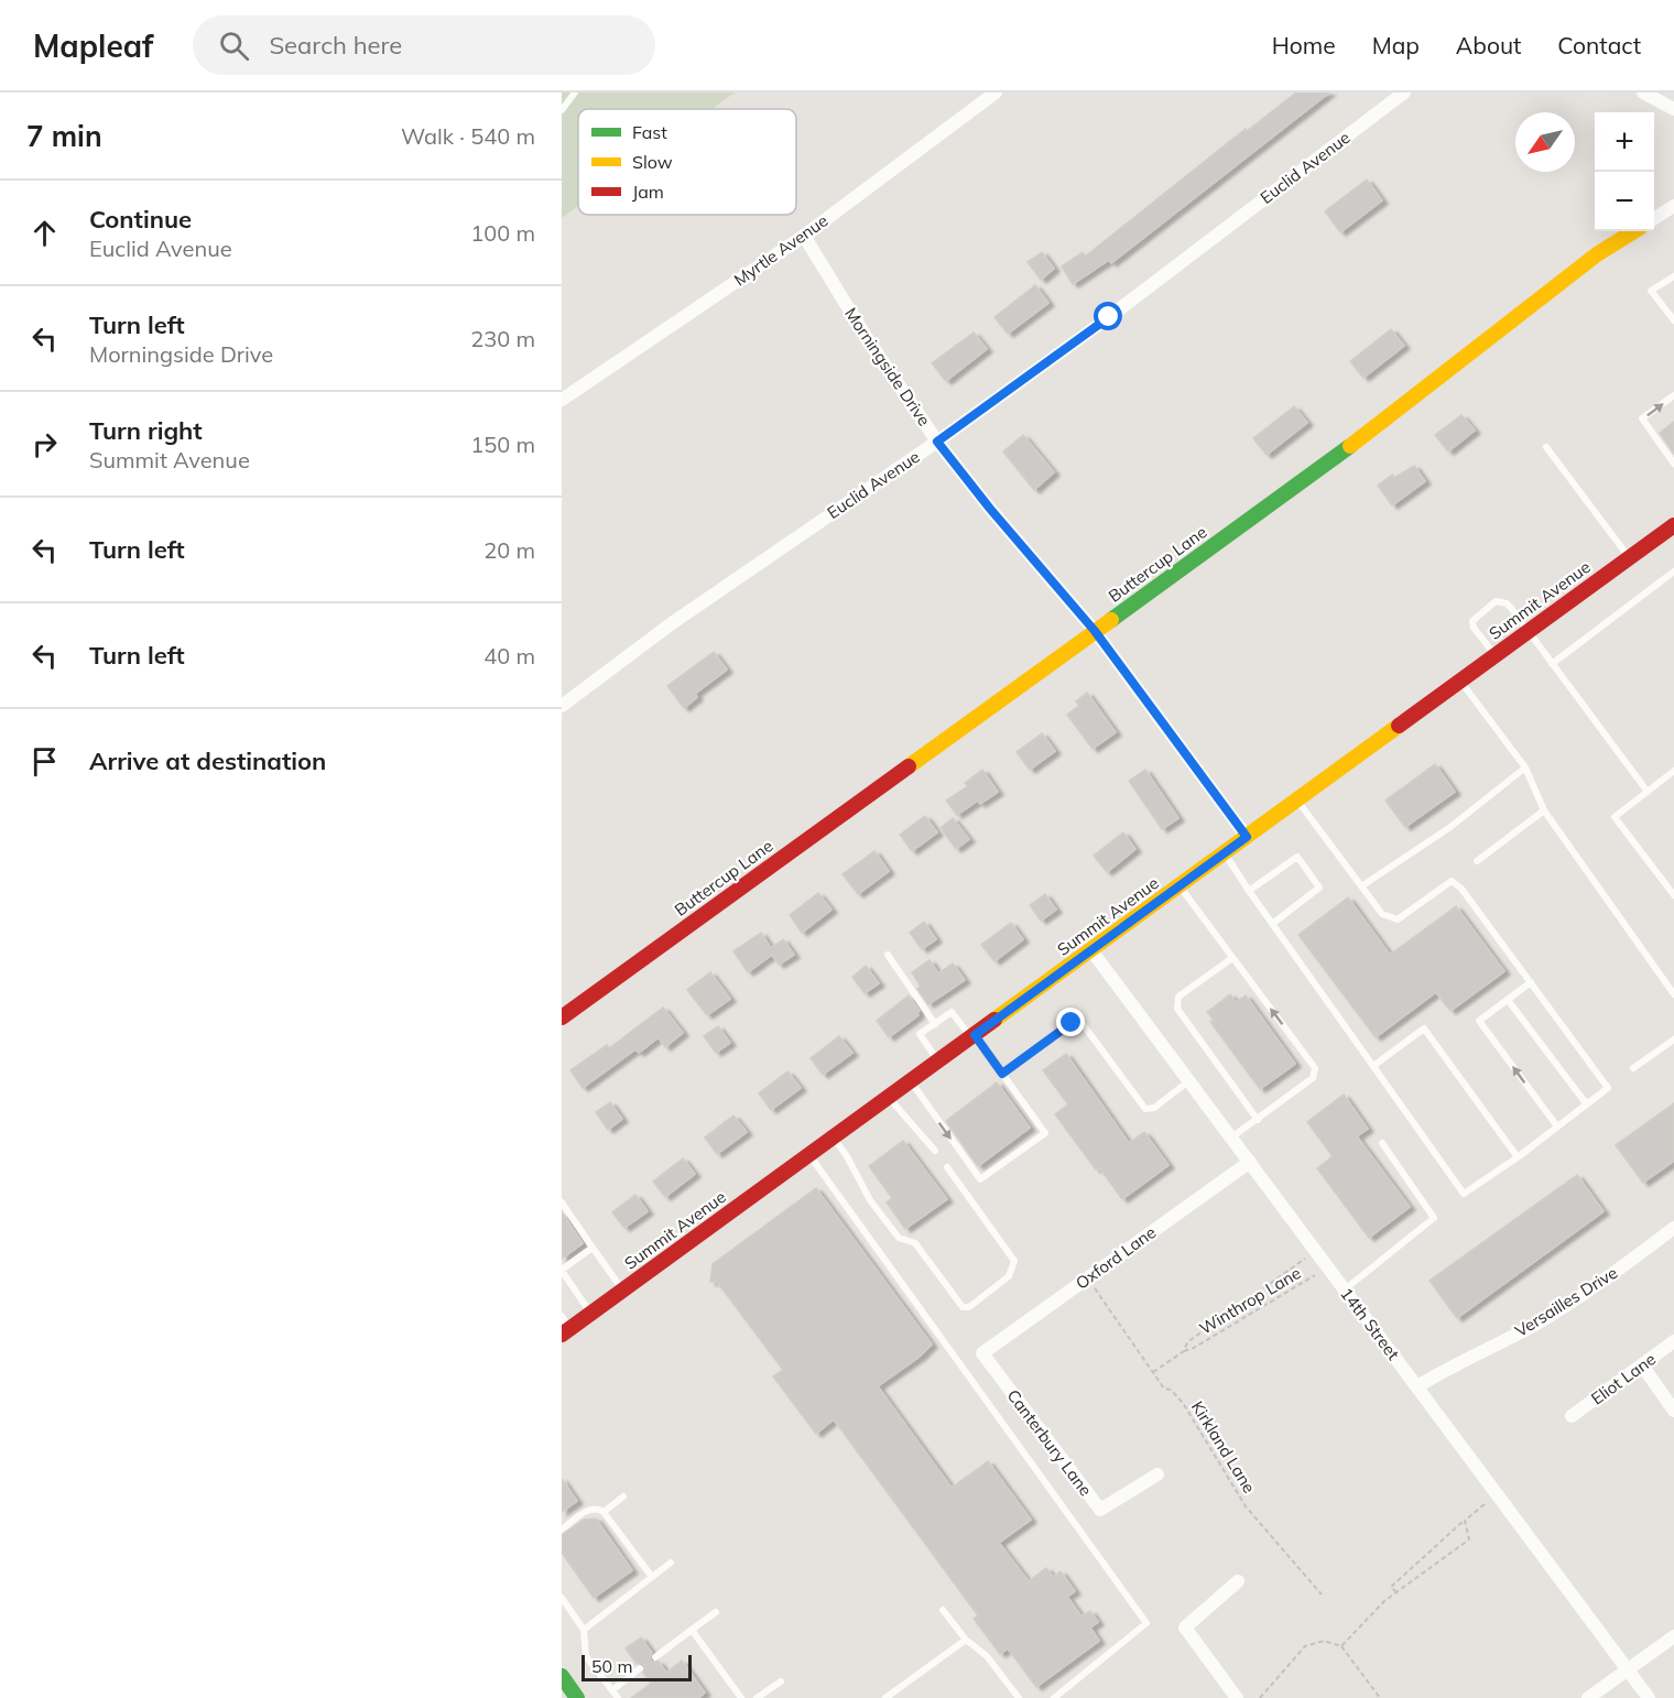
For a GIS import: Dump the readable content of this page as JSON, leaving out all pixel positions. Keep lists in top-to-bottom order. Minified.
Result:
{"streets":{"main road":["Buttercup Lane","Summit Avenue"],"street":["Euclid Avenue","Myrtle Avenue","Morningside Drive","Oxford Lane","Versailles Drive","14th Street","Eliot Lane","Canterbury Lane"],"path":["Winthrop Lane","Kirkland Lane"]},"crossings":[["Euclid Avenue","Morningside Drive"],["Myrtle Avenue","Morningside Drive"],["Morningside Drive","Buttercup Lane"],["Morningside Drive","Summit Avenue"],["Summit Avenue","14th Street"],["Oxford Lane","14th Street"],["Oxford Lane","Canterbury Lane"],["Oxford Lane","Kirkland Lane"],["Winthrop Lane","14th Street"],["Winthrop Lane","Kirkland Lane"],["Versailles Drive","14th Street"]],"legend":["Fast","Slow","Jam"],"scale_bar":"50 m","north":"bottom left","page":{"header":"Mapleaf","search":"Search here","nav":["Home","Map","About","Contact"],"heading":["7 min","Walk · 540 m"],"map_buttons":["+","−"],"list":[["Continue","Euclid Avenue","100 m"],["Turn left","Morningside Drive","230 m"],["Turn right","Summit Avenue","150 m"],["Turn left","20 m"],["Turn left","40 m"],"Arrive at destination"],"scale":"50 m"}}
